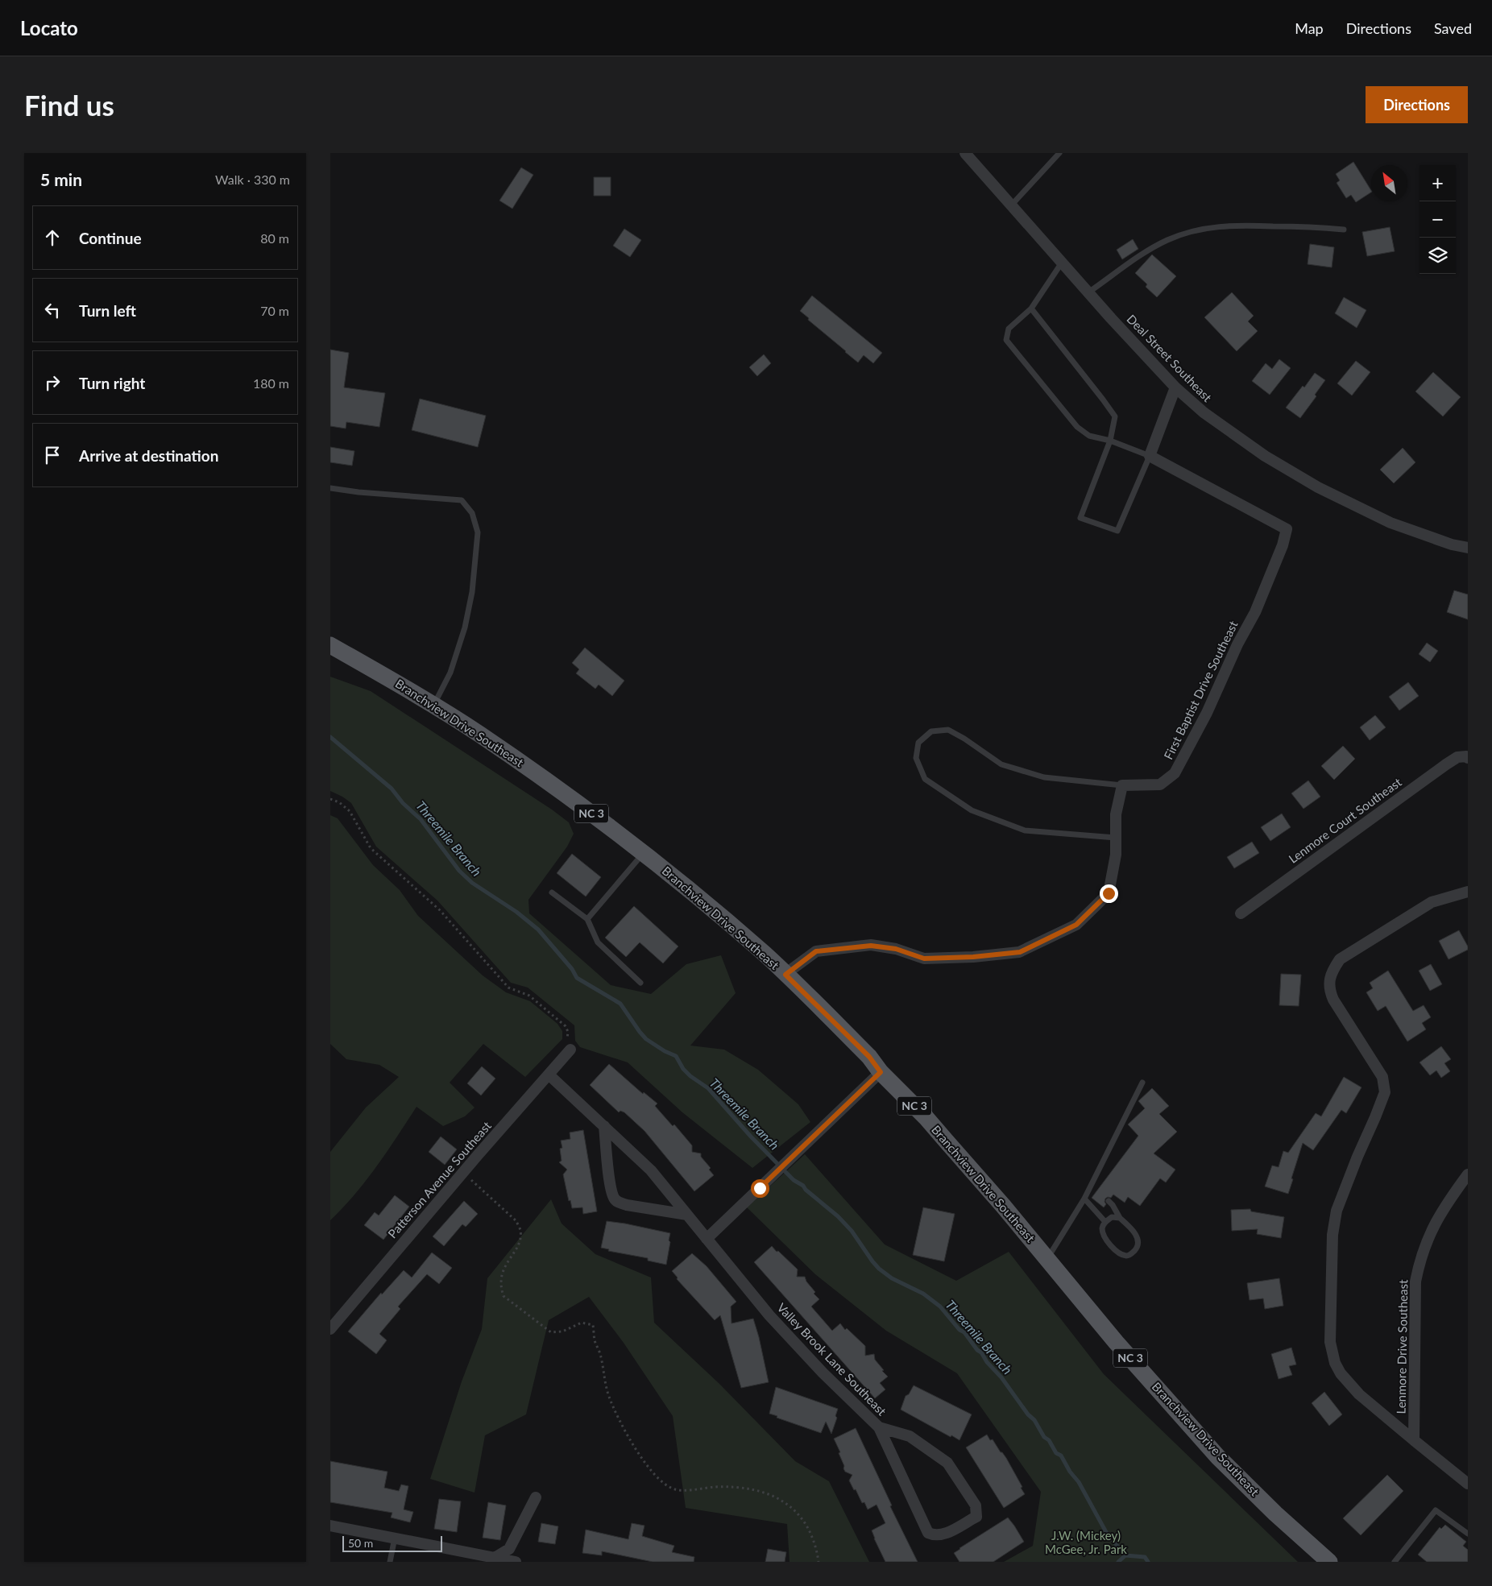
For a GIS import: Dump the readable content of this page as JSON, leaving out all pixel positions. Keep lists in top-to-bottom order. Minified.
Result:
{"streets":{"main road":["Branchview Drive Southeast","NC 3"],"street":["Deal Street Southeast","First Baptist Drive Southeast","Lenmore Court Southeast","Patterson Avenue Southeast","Lenmore Drive Southeast","Valley Brook Lane Southeast"]},"crossings":[["Patterson Avenue Southeast","Valley Brook Lane Southeast"]],"water":["Threemile Branch"],"parks":["J.W. (Mickey) McGee, Jr. Park"],"scale_bar":"50 m","north":"top left","page":{"header":"Locato","nav":["Map","Directions","Saved"],"buttons":"Directions","title":"Find us","heading":["5 min","Walk · 330 m"],"map_buttons":["+","−"],"list":[["Continue","80 m"],["Turn left","70 m"],["Turn right","180 m"],"Arrive at destination"],"scale":"50 m"}}
